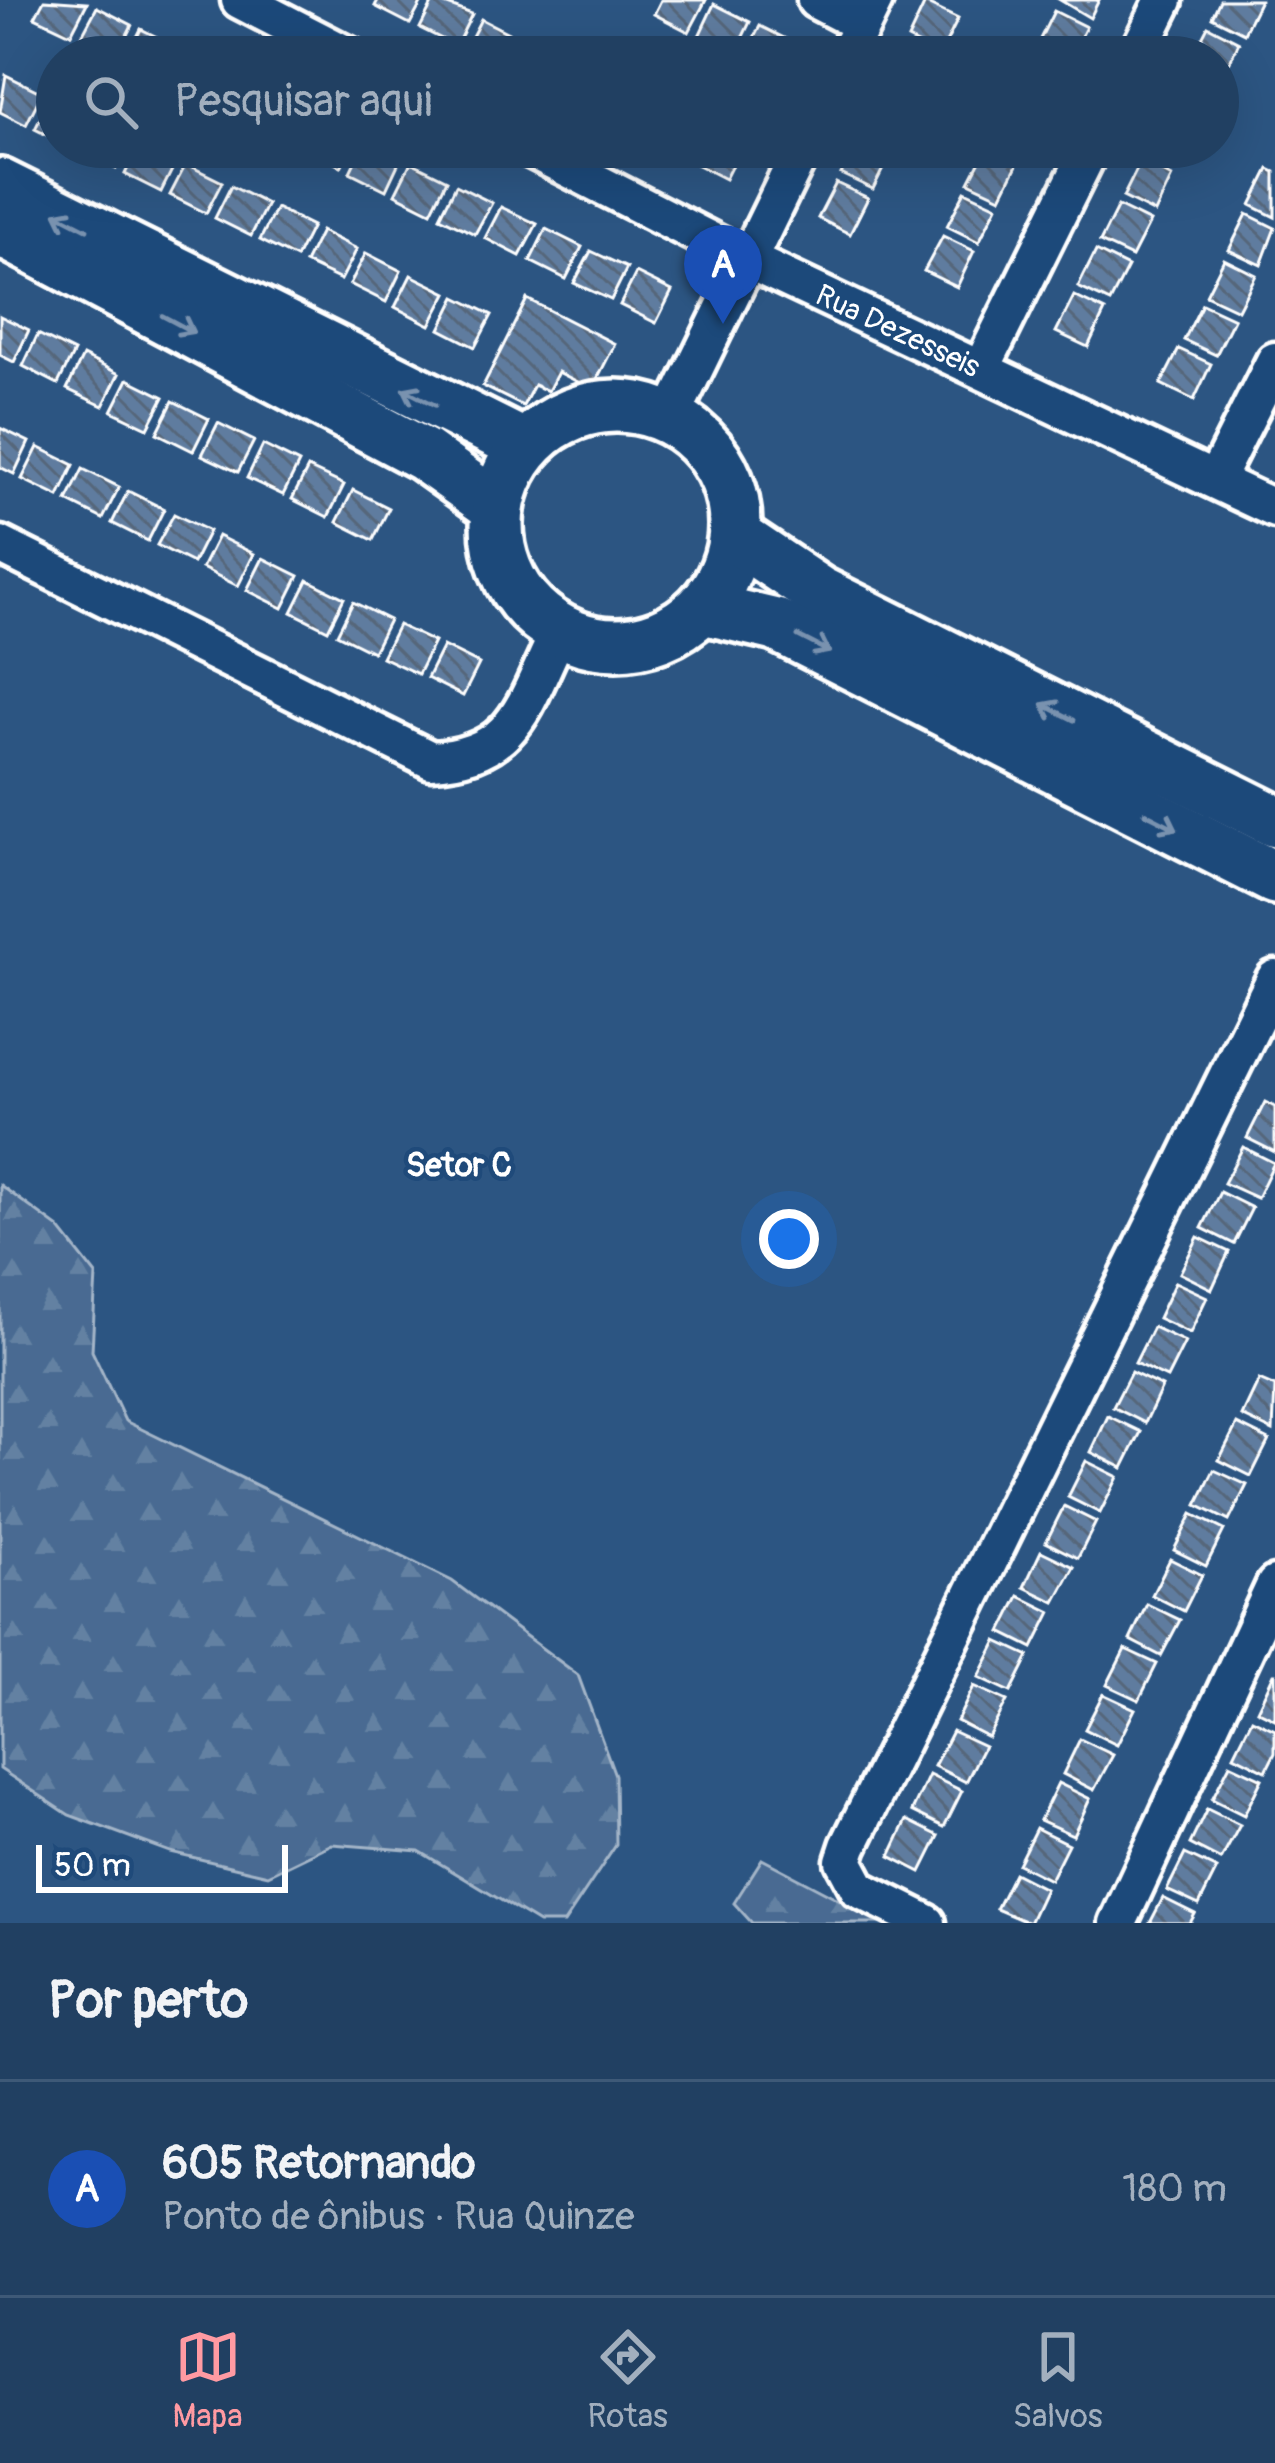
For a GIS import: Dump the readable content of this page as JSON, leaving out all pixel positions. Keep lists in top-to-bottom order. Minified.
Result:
{"streets":{"street":["Rua Dezesseis"]},"districts":["Setor C"],"scale_bar":"50 m","page":{"search":"Pesquisar aqui","pins":"A","scale":"50 m","heading":"Por perto","list":[{"mark":"A","name":"605 Retornando","note":"Ponto de ônibus · Rua Quinze","value":"180 m"}],"nav":["Mapa","Rotas","Salvos"]}}
